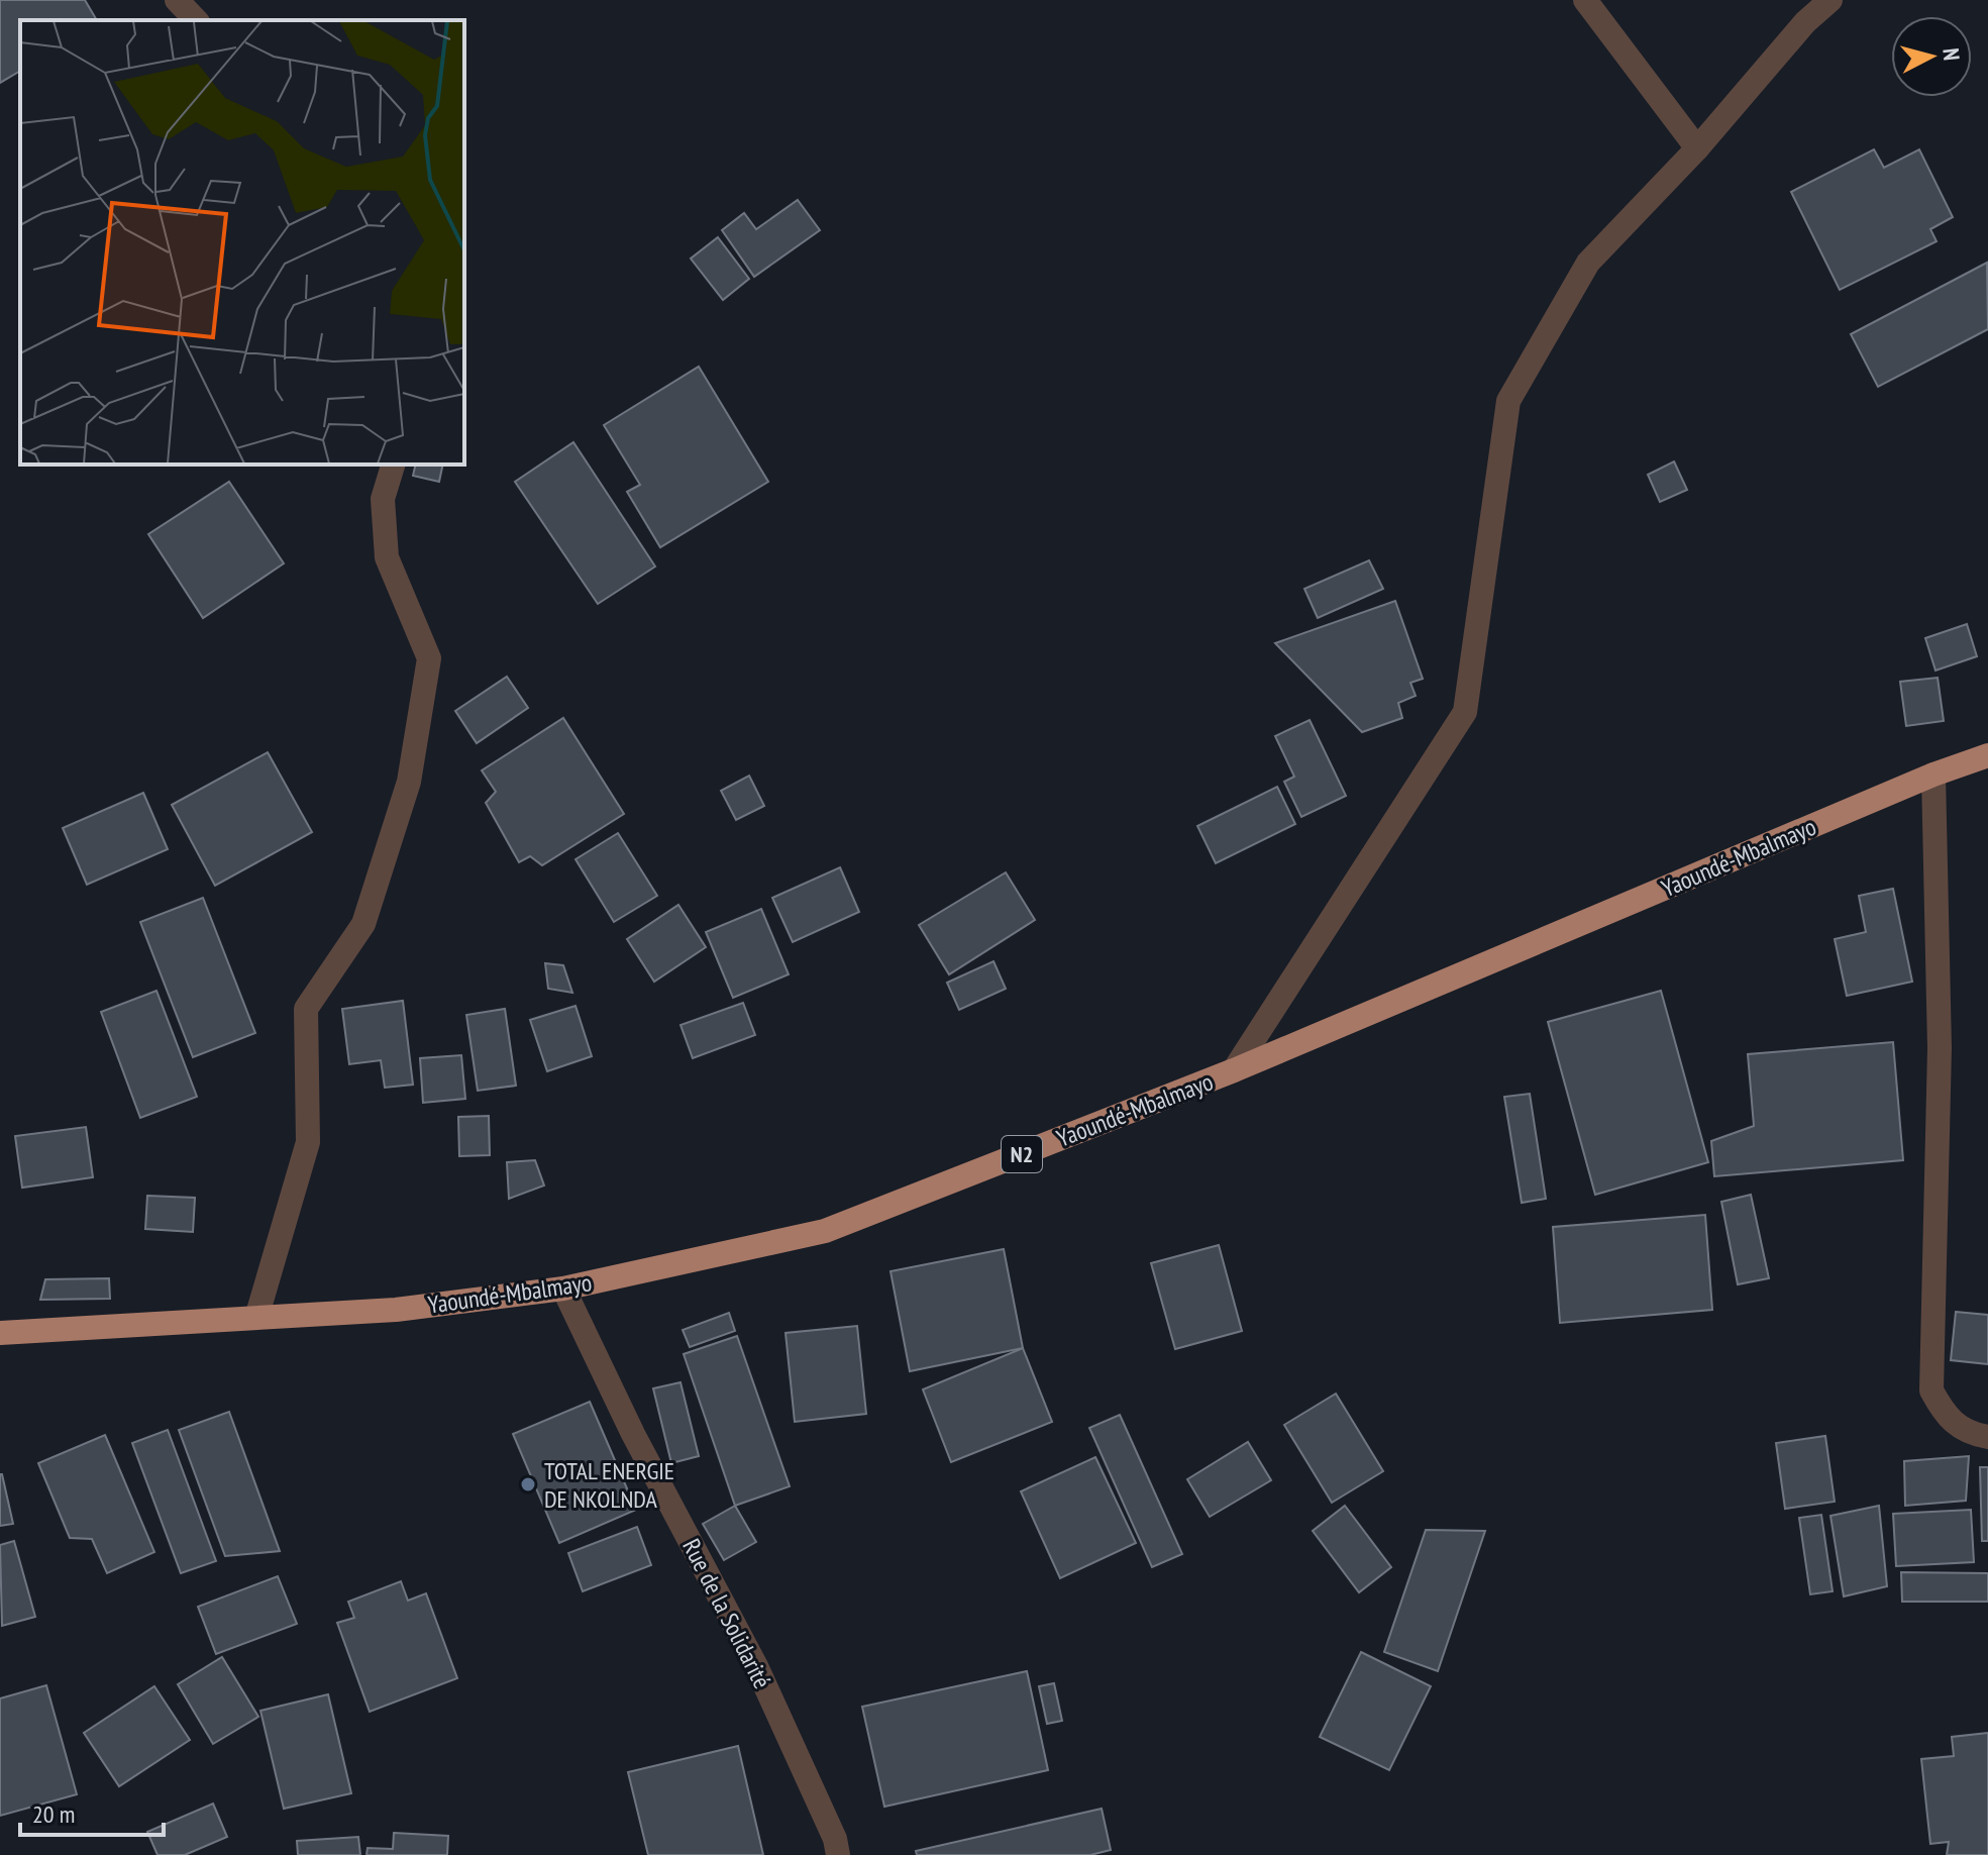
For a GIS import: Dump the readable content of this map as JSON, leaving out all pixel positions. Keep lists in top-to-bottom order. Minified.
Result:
{"streets":{"highway":["Yaoundé-Mbalmayo","N2"],"street":["Rue de la Solidarité"]},"crossings":[["Yaoundé-Mbalmayo","Rue de la Solidarité"]],"places":["TOTAL ENERGIE DE NKOLNDA"],"scale_bar":"20 m","north":"right"}
